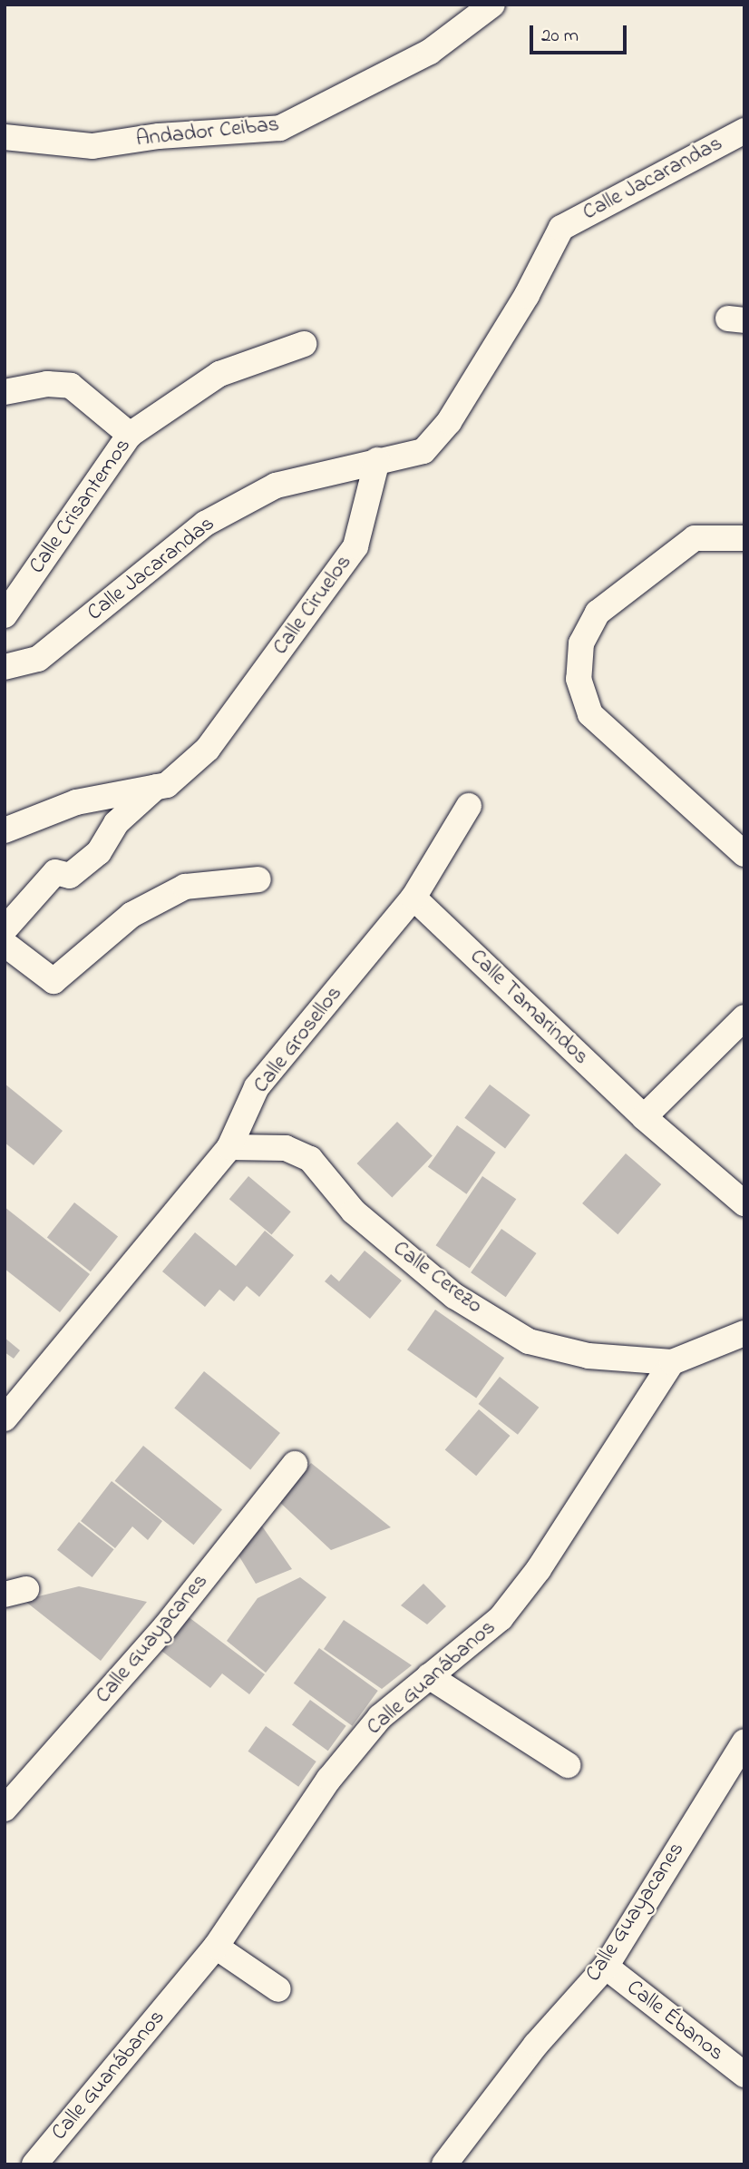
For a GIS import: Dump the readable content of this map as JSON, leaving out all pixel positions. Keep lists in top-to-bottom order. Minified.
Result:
{"streets":{"street":["Andador Ceibas","Calle Jacarandas","Calle Crisantemos","Calle Ciruelos","Calle Tamarindos","Calle Grosellos","Calle Cerezo","Calle Guayacanes","Calle Guanábanos","Calle Ébanos"]},"crossings":[["Calle Jacarandas","Calle Ciruelos"],["Calle Tamarindos","Calle Grosellos"],["Calle Grosellos","Calle Cerezo"],["Calle Cerezo","Calle Guanábanos"],["Calle Guayacanes","Calle Ébanos"]],"scale_bar":"20 m"}
